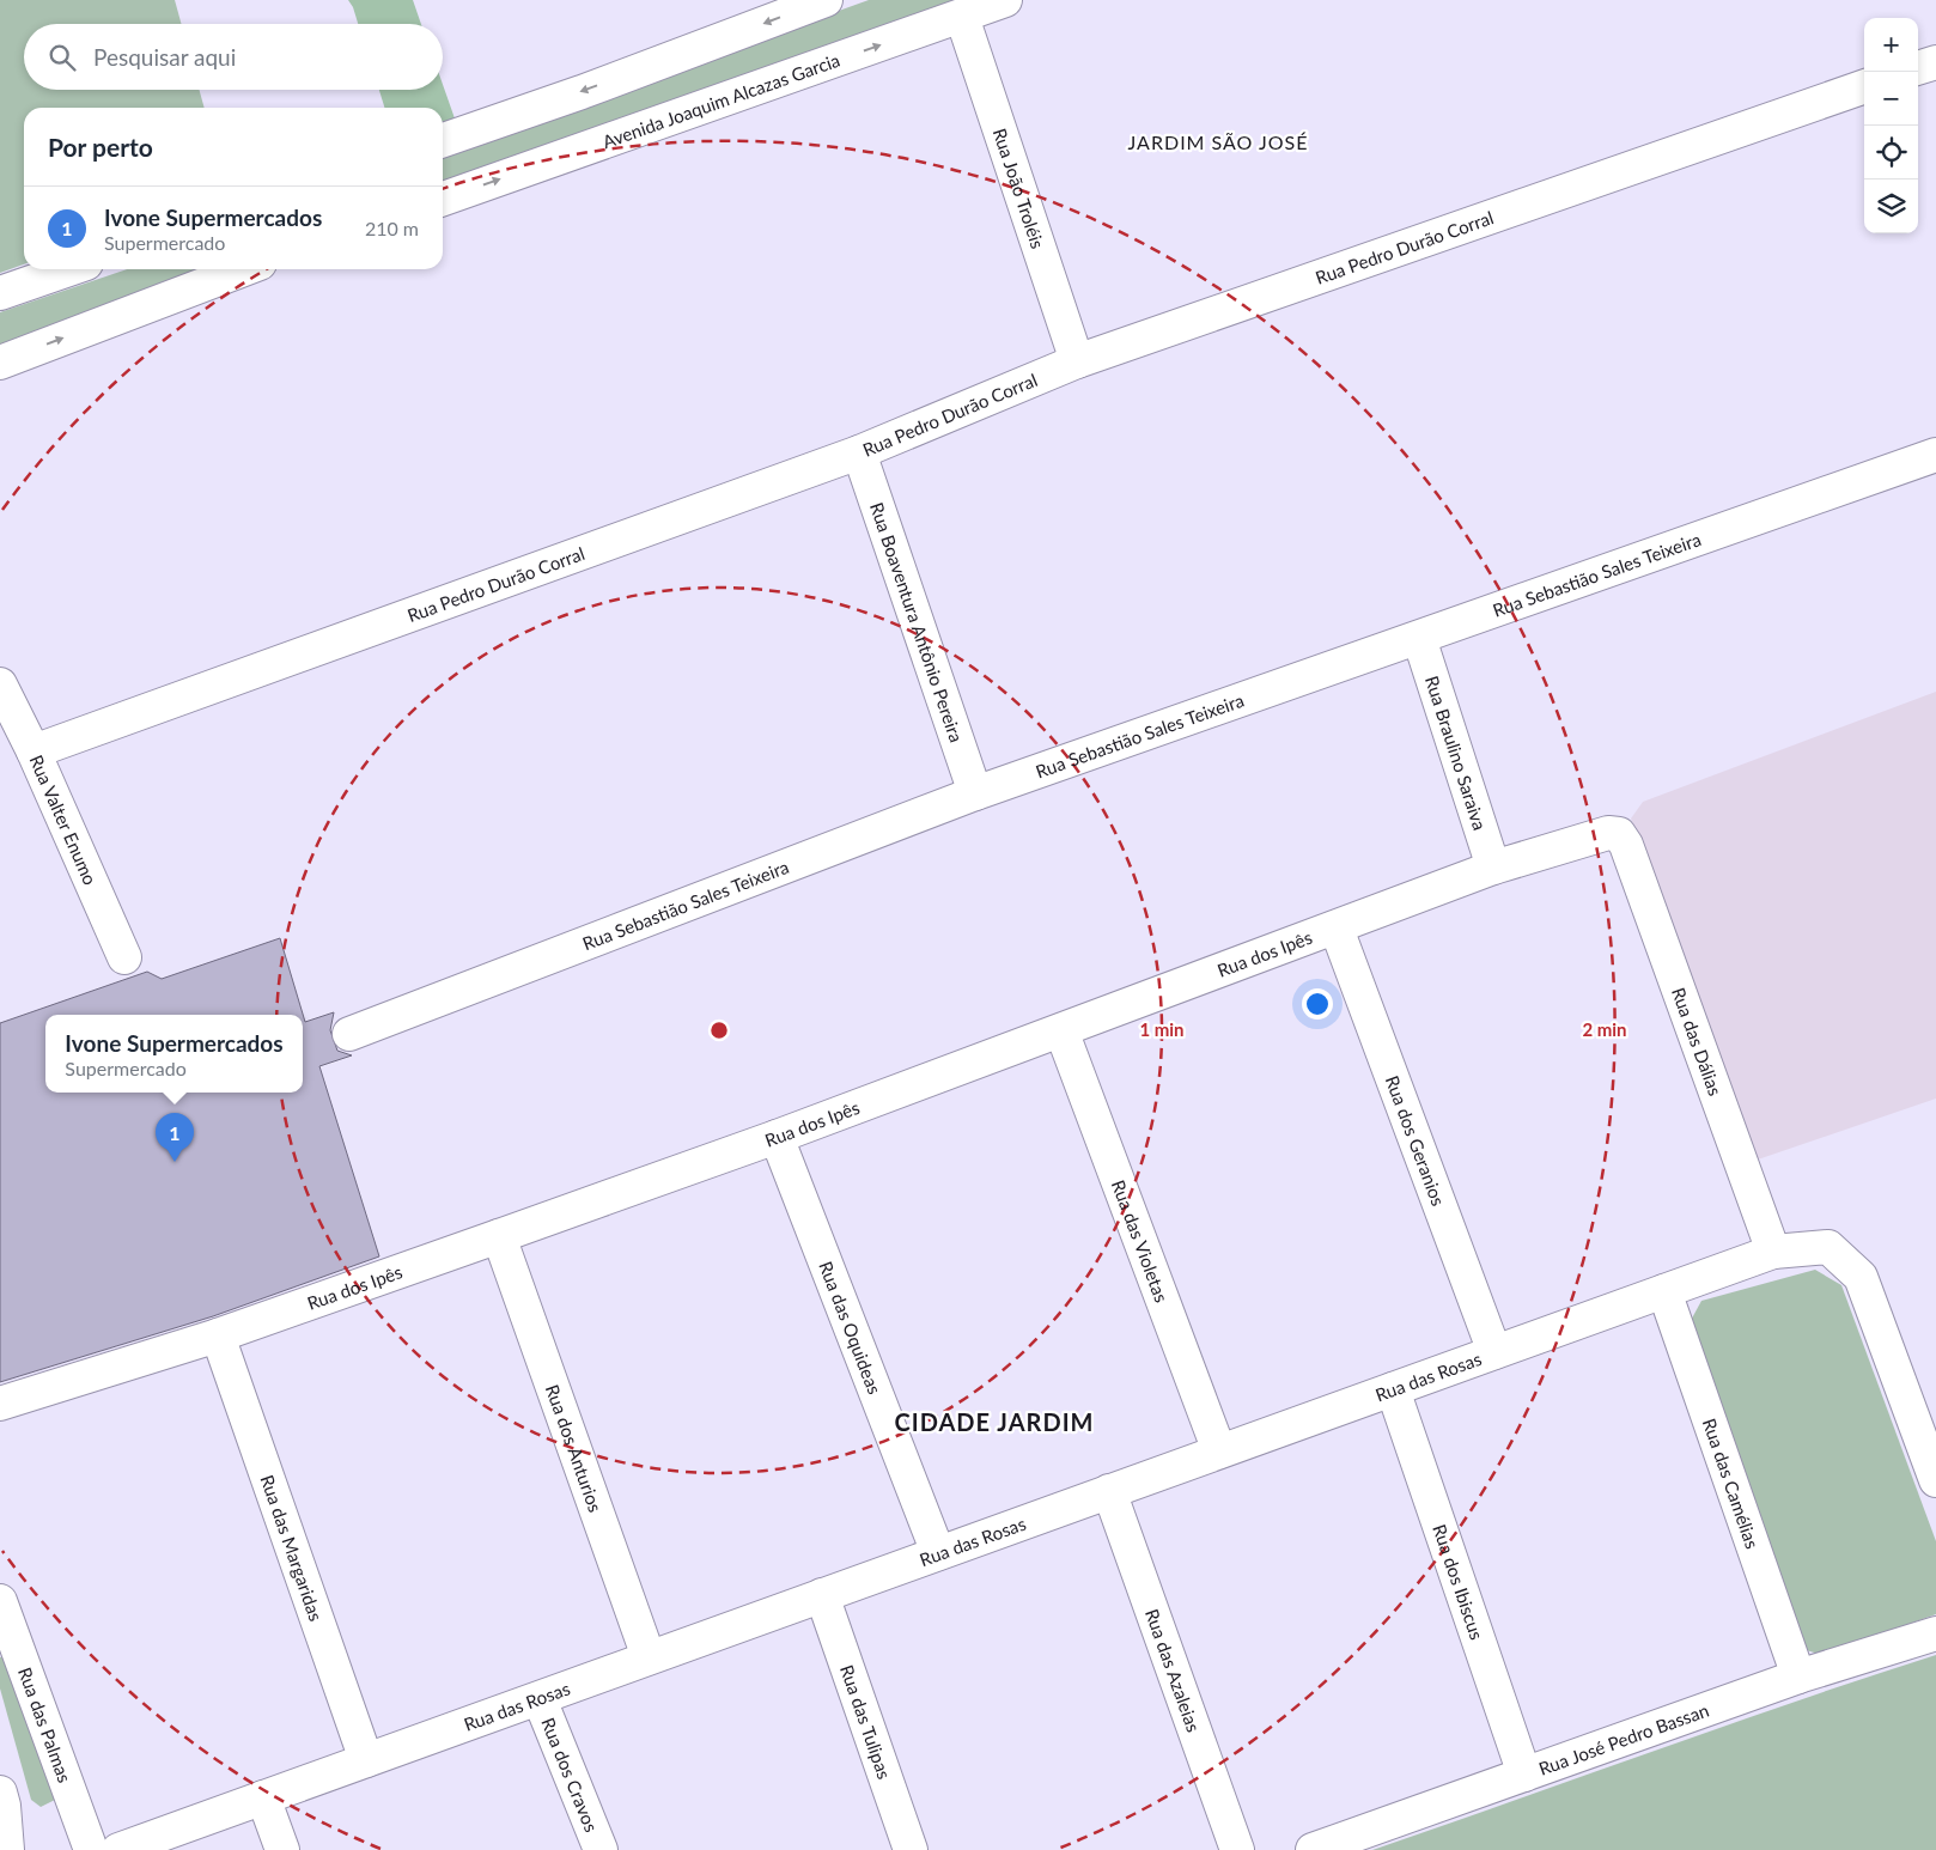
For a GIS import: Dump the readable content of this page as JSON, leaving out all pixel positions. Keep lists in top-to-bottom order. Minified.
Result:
{"streets":{"street":["Avenida Joaquim Alcazas Garcia","Rua João Troléis","Rua Pedro Durão Corral","Rua Sebastião Sales Teixeira","Rua Boaventura Antônio Pereira","Rua Braulino Saraiva","Rua Valter Enumo","Rua dos Ipês","Rua das Dálias","Rua dos Geranios","Rua das Violetas","Rua das Oquideas","Rua das Rosas","Rua dos Anturios","Rua das Camélias","Rua das Margaridas","Rua dos Ibiscus","Rua das Azaleias","Rua das Tulipas","Rua das Palmas","Rua José Pedro Bassan","Rua dos Cravos"]},"crossings":[["Avenida Joaquim Alcazas Garcia","Rua João Troléis"],["Rua João Troléis","Rua Pedro Durão Corral"],["Rua Pedro Durão Corral","Rua Boaventura Antônio Pereira"],["Rua Pedro Durão Corral","Rua Valter Enumo"],["Rua Sebastião Sales Teixeira","Rua Boaventura Antônio Pereira"],["Rua Sebastião Sales Teixeira","Rua Braulino Saraiva"],["Rua Braulino Saraiva","Rua dos Ipês"],["Rua dos Ipês","Rua das Dálias"],["Rua dos Ipês","Rua dos Geranios"],["Rua dos Ipês","Rua das Violetas"],["Rua dos Ipês","Rua das Oquideas"],["Rua dos Ipês","Rua dos Anturios"],["Rua dos Ipês","Rua das Margaridas"],["Rua das Dálias","Rua das Rosas"],["Rua dos Geranios","Rua das Rosas"],["Rua das Violetas","Rua das Rosas"],["Rua das Oquideas","Rua das Rosas"],["Rua das Rosas","Rua dos Anturios"],["Rua das Rosas","Rua das Camélias"],["Rua das Rosas","Rua das Margaridas"],["Rua das Rosas","Rua dos Ibiscus"],["Rua das Rosas","Rua das Azaleias"],["Rua das Rosas","Rua das Tulipas"],["Rua das Rosas","Rua dos Cravos"],["Rua das Camélias","Rua José Pedro Bassan"],["Rua dos Ibiscus","Rua José Pedro Bassan"]],"districts":["JARDIM SÃO JOSÉ","CIDADE JARDIM"],"page":{"map_buttons":["+","−"],"search":"Pesquisar aqui","heading":"Por perto","list":[{"mark":"1","name":"Ivone Supermercados","note":"Supermercado","value":"210 m"}],"popup":["Ivone Supermercados","Supermercado"],"pins":"1"},"rings":["1 min","2 min"]}
